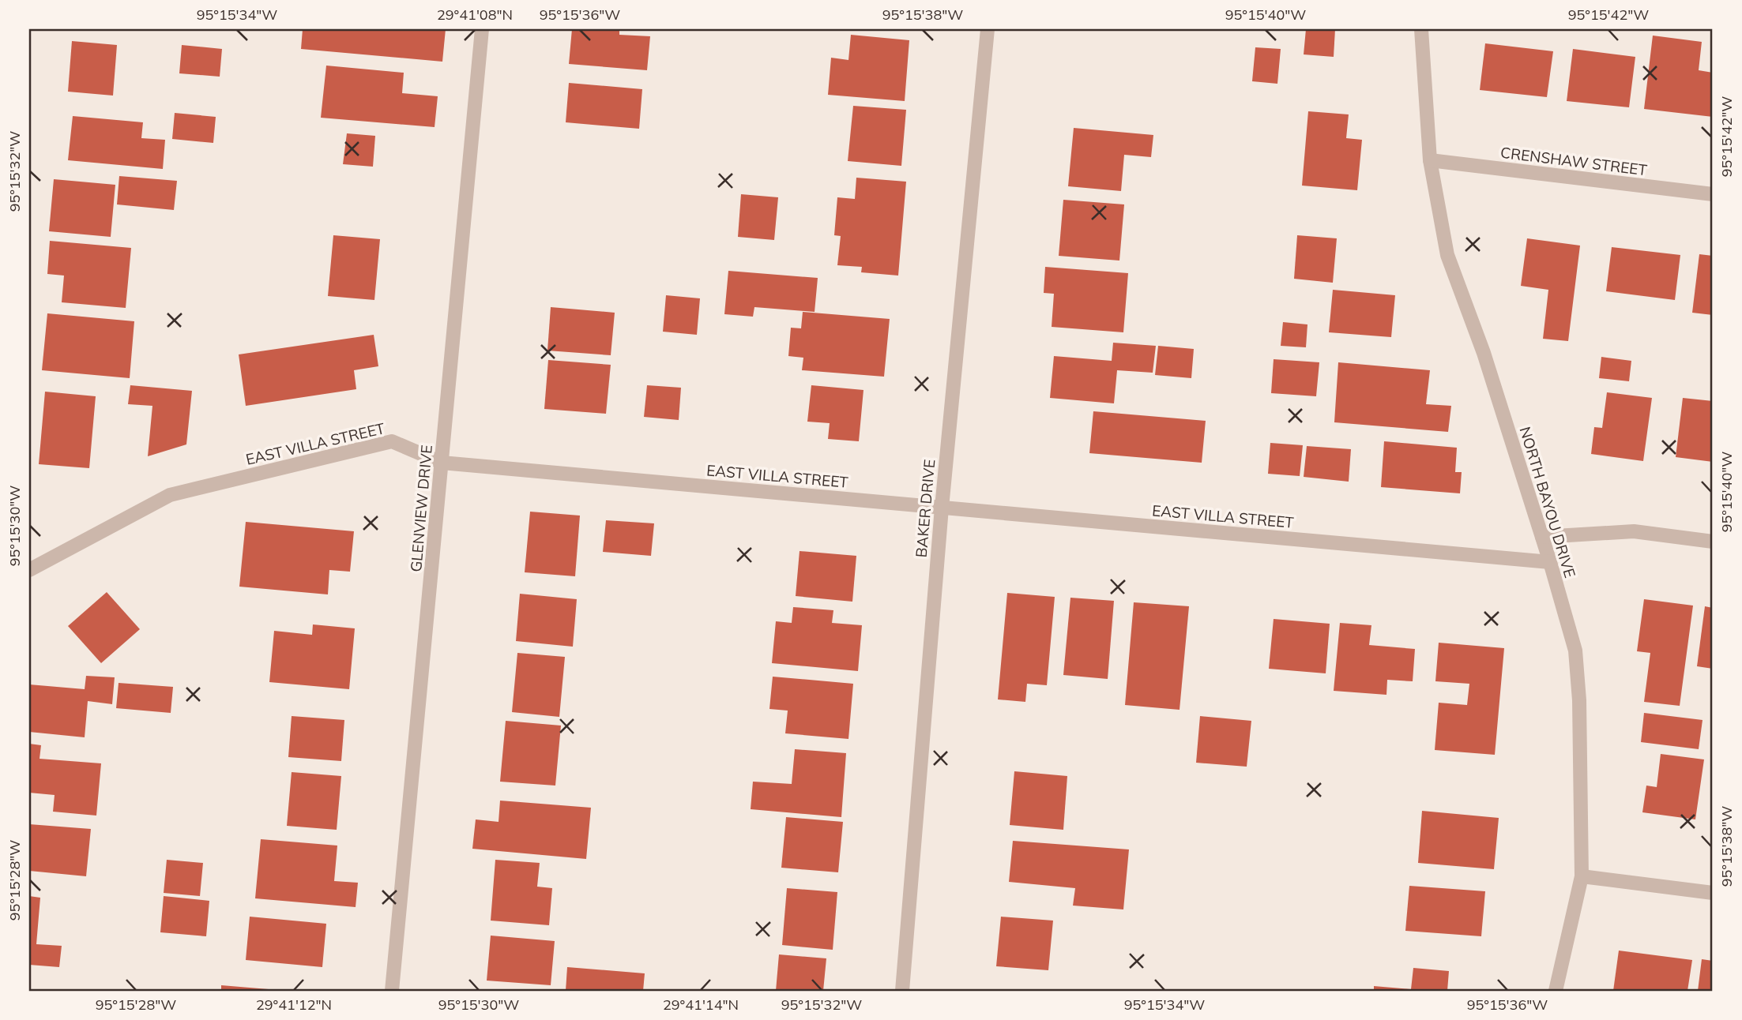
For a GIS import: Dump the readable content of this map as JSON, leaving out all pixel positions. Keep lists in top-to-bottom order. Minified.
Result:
{"streets":{"street":["CRENSHAW STREET","EAST VILLA STREET","NORTH BAYOU DRIVE","GLENVIEW DRIVE","BAKER DRIVE"]},"crossings":[["CRENSHAW STREET","NORTH BAYOU DRIVE"],["EAST VILLA STREET","NORTH BAYOU DRIVE"],["EAST VILLA STREET","GLENVIEW DRIVE"],["EAST VILLA STREET","BAKER DRIVE"]],"coordinates":["95°15'34\"W","29°41'08\"N","95°15'36\"W","95°15'38\"W","95°15'40\"W","95°15'42\"W","95°15'32\"W","95°15'30\"W","95°15'28\"W","29°41'12\"N","29°41'14\"N"]}
